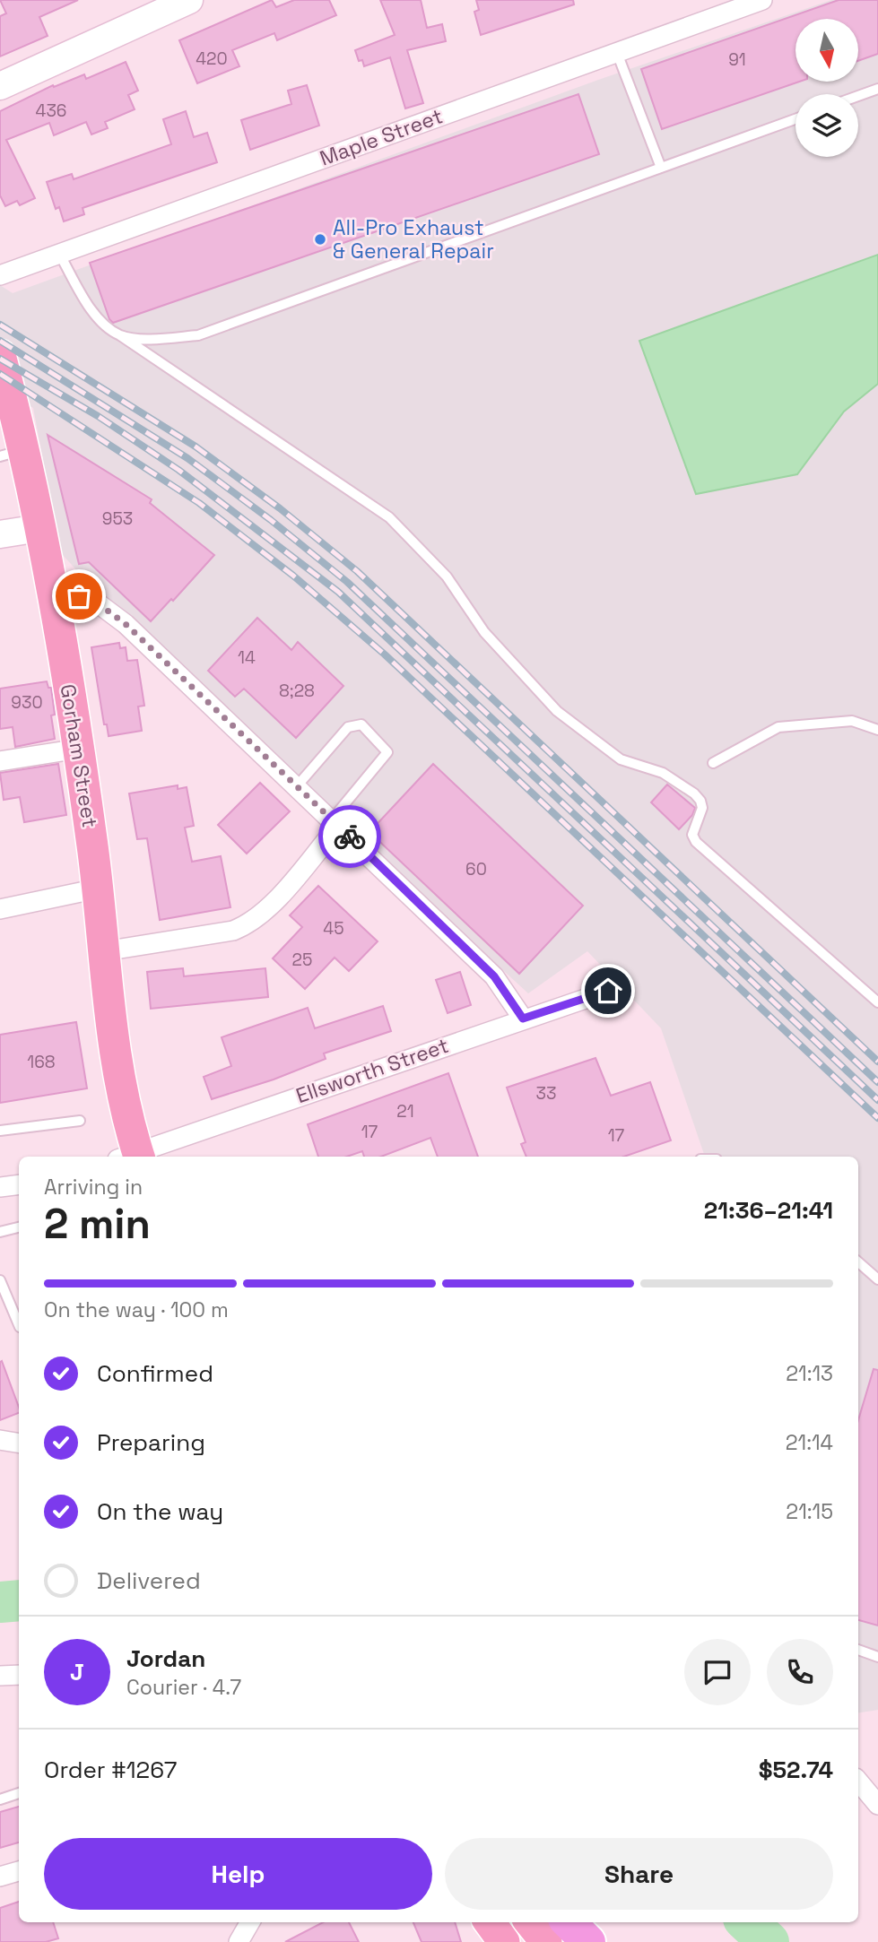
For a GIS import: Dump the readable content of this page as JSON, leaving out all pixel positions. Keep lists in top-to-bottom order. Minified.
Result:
{"streets":{"main road":["Gorham Street"],"street":["Maple Street","Ellsworth Street"]},"crossings":[["Gorham Street","Ellsworth Street"]],"places":["All-Pro Exhaust & General Repair"],"house_numbers":["420","91","436","953","14","8;28","930","60","45","25","168","33","21","17","17"],"north":"bottom","page":{"heading":["2 min","Arriving in","21:36–21:41"],"panel":["Jordan","Courier · 4.7","Order #1267","$52.74"],"bar":"On the way · 100 m","list":[["Confirmed","21:13"],["Preparing","21:14"],["On the way","21:15"],"Delivered"],"round":"J","buttons":["Help","Share"]}}
